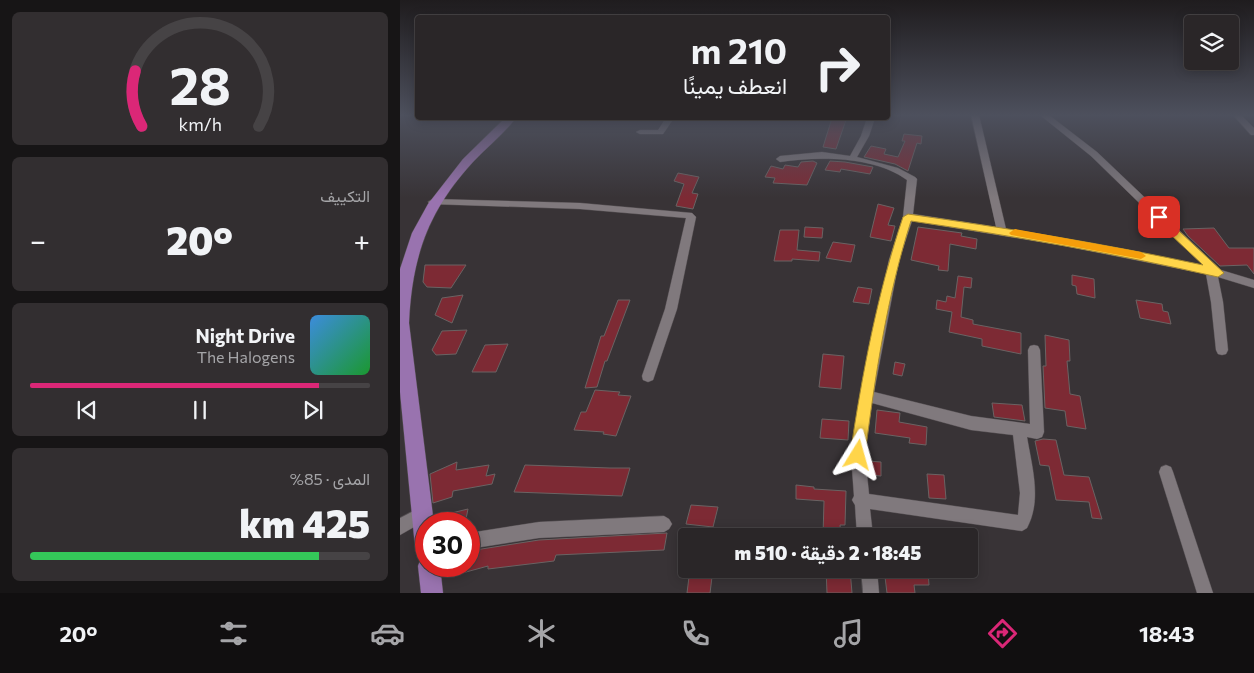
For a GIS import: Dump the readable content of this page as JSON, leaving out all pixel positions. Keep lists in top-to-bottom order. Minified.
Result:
{"page":{"turn":["210 m","انعطف يمينًا"],"tile":["التكييف",["المدى · 85%","425 km"]],"heat":["−","20°","+"],"song":["Night Drive","The Halogens"],"limit":"30","trip":"18:45 · 2 دقيقة · 510 m","tabs":["18:43","20°"],"gauge":["28","km/h"]}}
